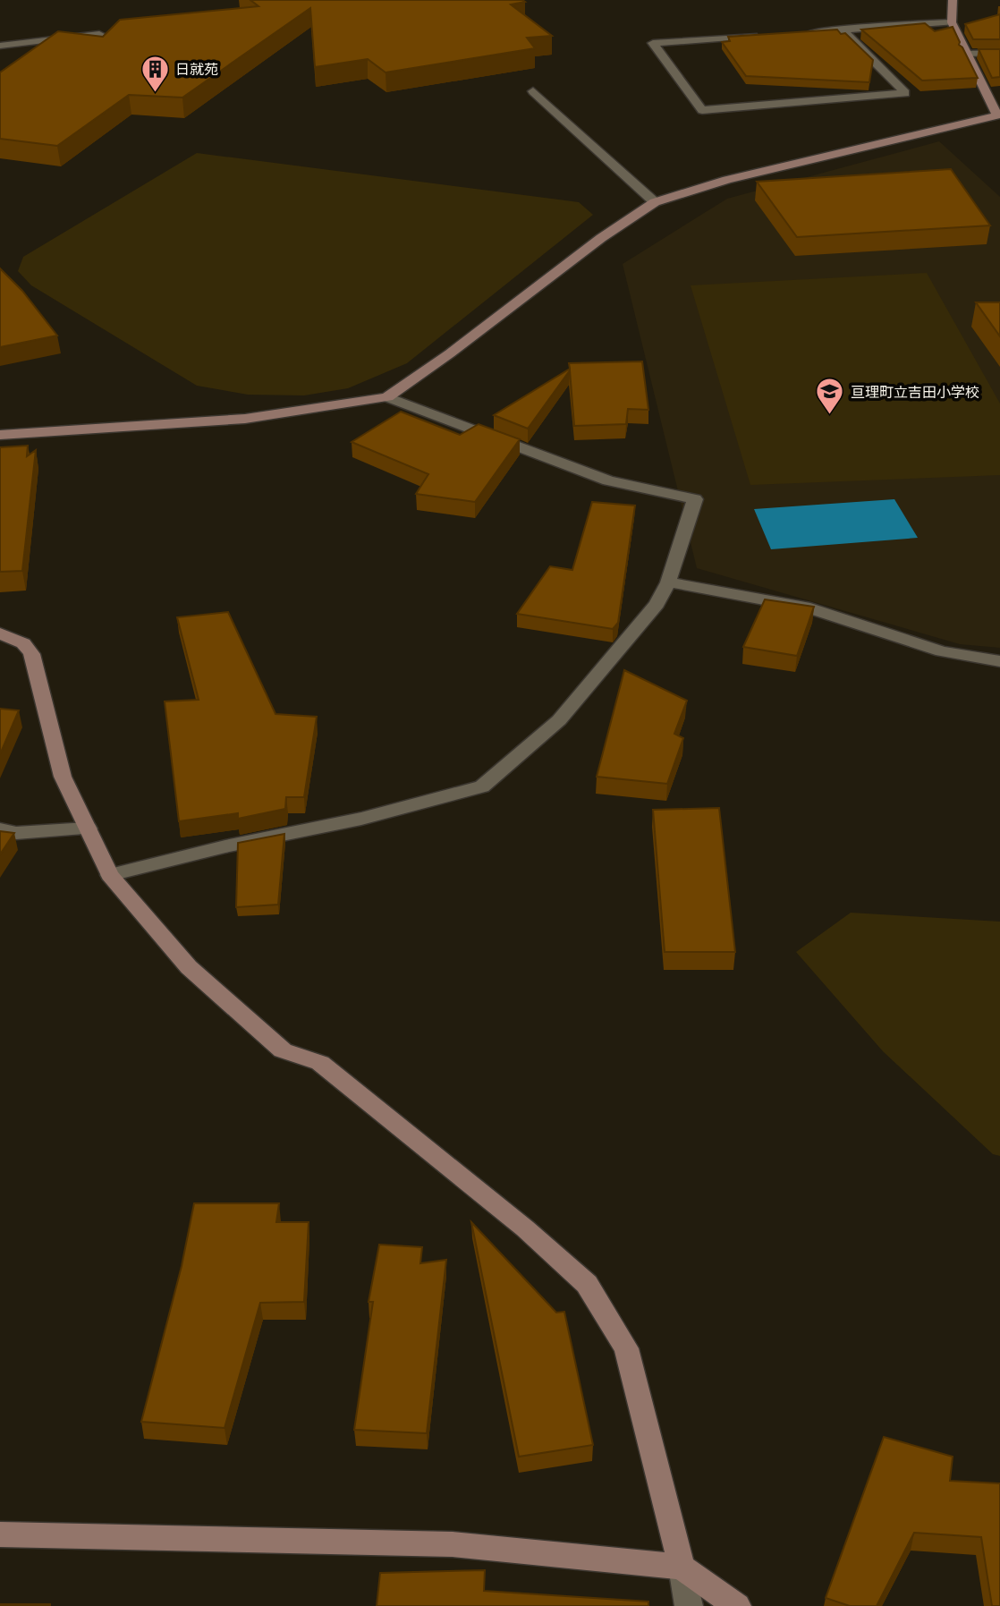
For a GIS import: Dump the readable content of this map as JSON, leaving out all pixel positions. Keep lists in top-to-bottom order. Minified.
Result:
{"places":{"building":["日就苑"],"school or university":["亘理町立吉田小学校"]}}
